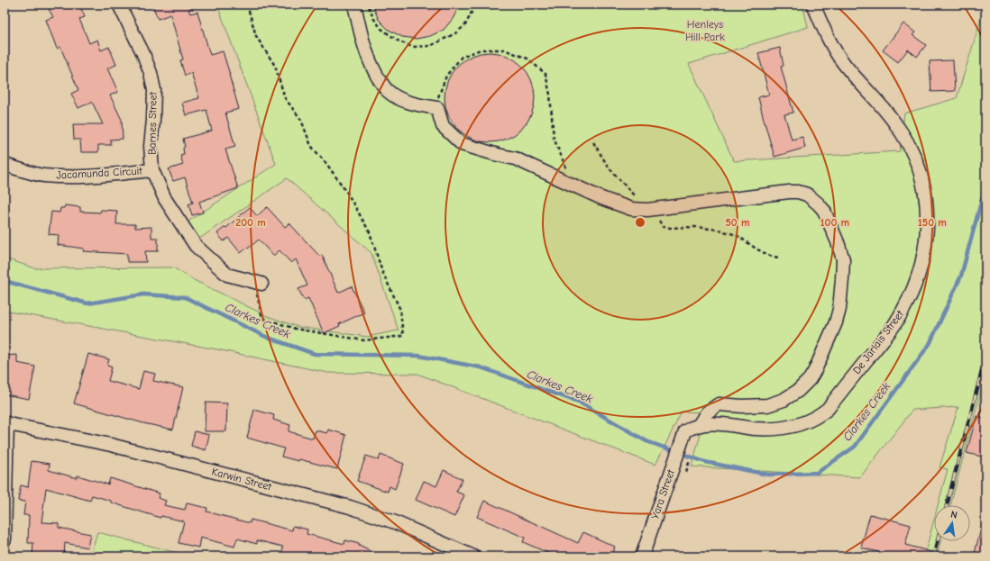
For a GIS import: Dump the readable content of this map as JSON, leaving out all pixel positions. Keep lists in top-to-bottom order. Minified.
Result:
{"streets":{"street":["Barnes Street","Jacamunda Circuit","De Jarlais Street","Karwin Street","Yara Street"]},"crossings":[["Barnes Street","Jacamunda Circuit"],["De Jarlais Street","Yara Street"]],"water":["Clarkes Creek"],"parks":["Henleys Hill Park"],"north":"top","rings":["50 m","100 m","150 m","200 m"]}
